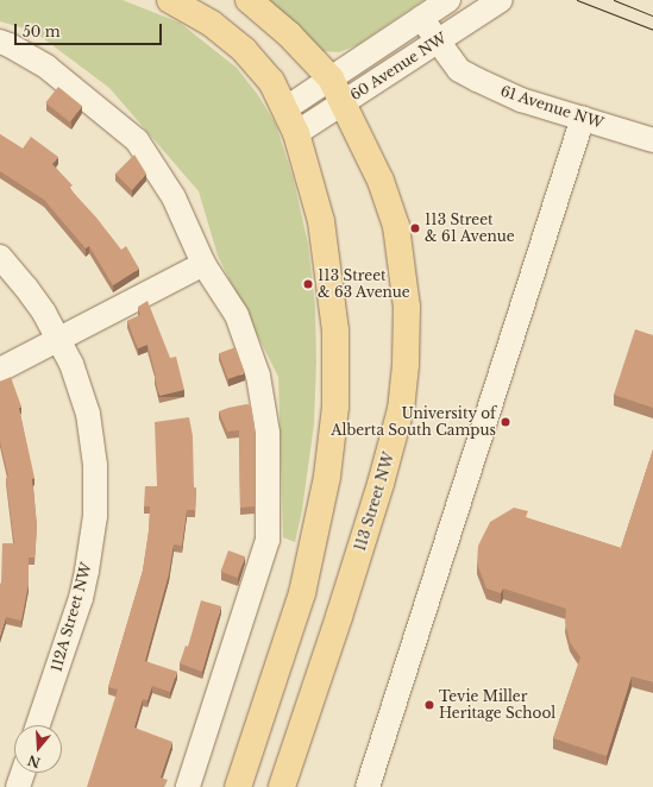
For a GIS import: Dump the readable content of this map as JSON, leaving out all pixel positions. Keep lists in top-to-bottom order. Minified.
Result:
{"streets":{"main road":["113 Street NW"],"street":["60 Avenue NW","61 Avenue NW","112A Street NW"]},"crossings":[["60 Avenue NW","61 Avenue NW"],["60 Avenue NW","113 Street NW"]],"places":["113 Street & 61 Avenue","113 Street & 63 Avenue","University of Alberta South Campus","Tevie Miller Heritage School"],"scale_bar":"50 m","north":"bottom"}
